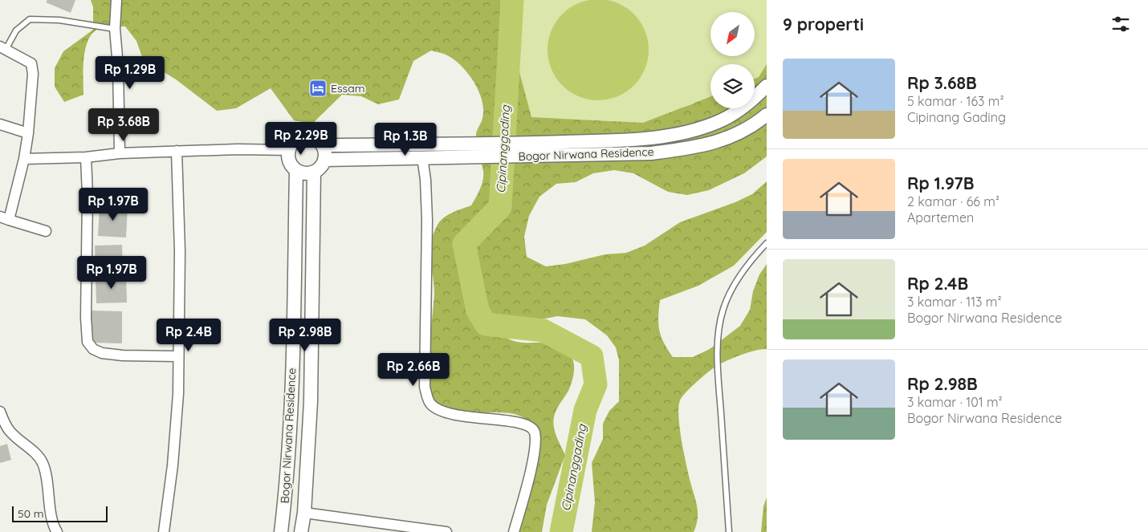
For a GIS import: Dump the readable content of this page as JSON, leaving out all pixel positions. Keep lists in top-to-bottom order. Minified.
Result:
{"streets":{"street":["Bogor Nirwana Residence"]},"water":["Cipinanggading"],"places":{"hotel":["Essam"]},"scale_bar":"50 m","north":"bottom left","page":{"heading":"9 properti","list":[{"name":"Rp 3.68B","note":"5 kamar · 163 m² · Cipinang Gading"},{"name":"Rp 1.97B","note":"2 kamar · 66 m² · Apartemen"},{"name":"Rp 2.4B","note":"3 kamar · 113 m² · Bogor Nirwana Residence"},{"name":"Rp 2.98B","note":"3 kamar · 101 m² · Bogor Nirwana Residence"}],"price":["Rp 1.29B","Rp 3.68B","Rp 2.29B","Rp 1.3B","Rp 1.97B","Rp 1.97B","Rp 2.4B","Rp 2.98B","Rp 2.66B"],"scale":"50 m"}}
